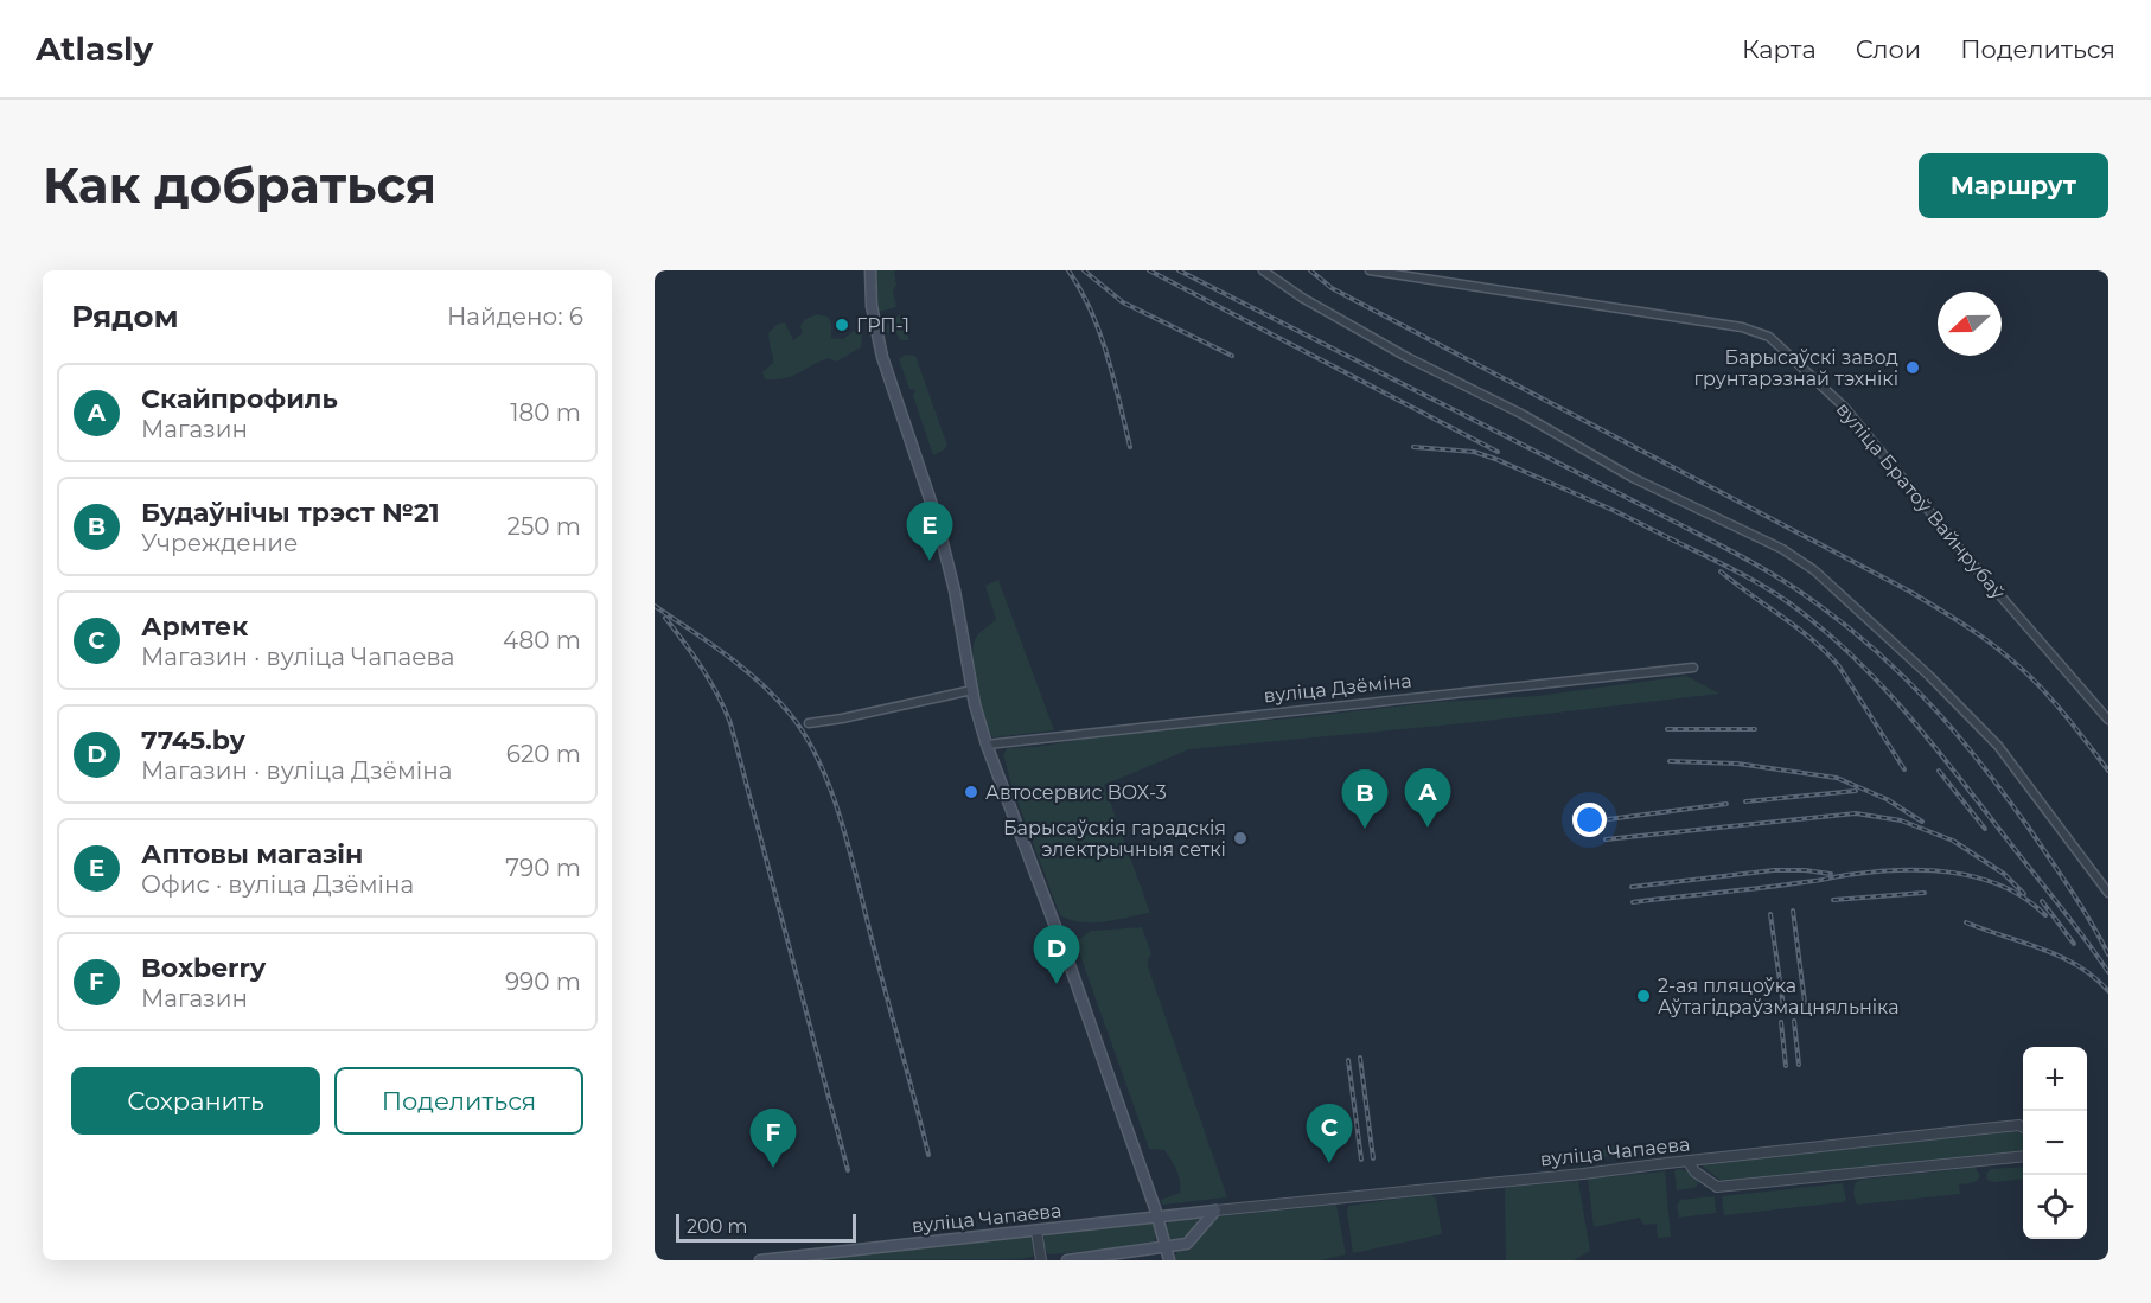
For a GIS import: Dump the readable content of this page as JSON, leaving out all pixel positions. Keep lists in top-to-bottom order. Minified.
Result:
{"streets":{"main road":["вуліца Чапаева"],"street":["вуліца Братоў Вайнрубаў","вуліца Дзёміна"]},"places":["ГРП-1","Барысаўскі завод грунтарэзнай тэхнікі","Автосервис BOX-3","Барысаўскія гарадскія электрычныя сеткі","2-ая пляцоўка Аўтагідраўзмацняльніка"],"scale_bar":"200 m","north":"left","page":{"header":"Atlasly","nav":["Карта","Слои","Поделиться"],"buttons":["Маршрут",["Сохранить","Поделиться"]],"title":"Как добраться","heading":["Рядом","Найдено: 6"],"list":[{"mark":"A","name":"Скайпрофиль","note":"Магазин","value":"180 m"},{"mark":"B","name":"Будаўнічы трэст №21","note":"Учреждение","value":"250 m"},{"mark":"C","name":"Армтек","note":"Магазин · вуліца Чапаева","value":"480 m"},{"mark":"D","name":"7745.by","note":"Магазин · вуліца Дзёміна","value":"620 m"},{"mark":"E","name":"Аптовы магазін","note":"Офис · вуліца Дзёміна","value":"790 m"},{"mark":"F","name":"Boxberry","note":"Магазин","value":"990 m"}],"pins":["E","A","B","D","C","F"],"map_buttons":["+","−"],"scale":"200 m"}}
